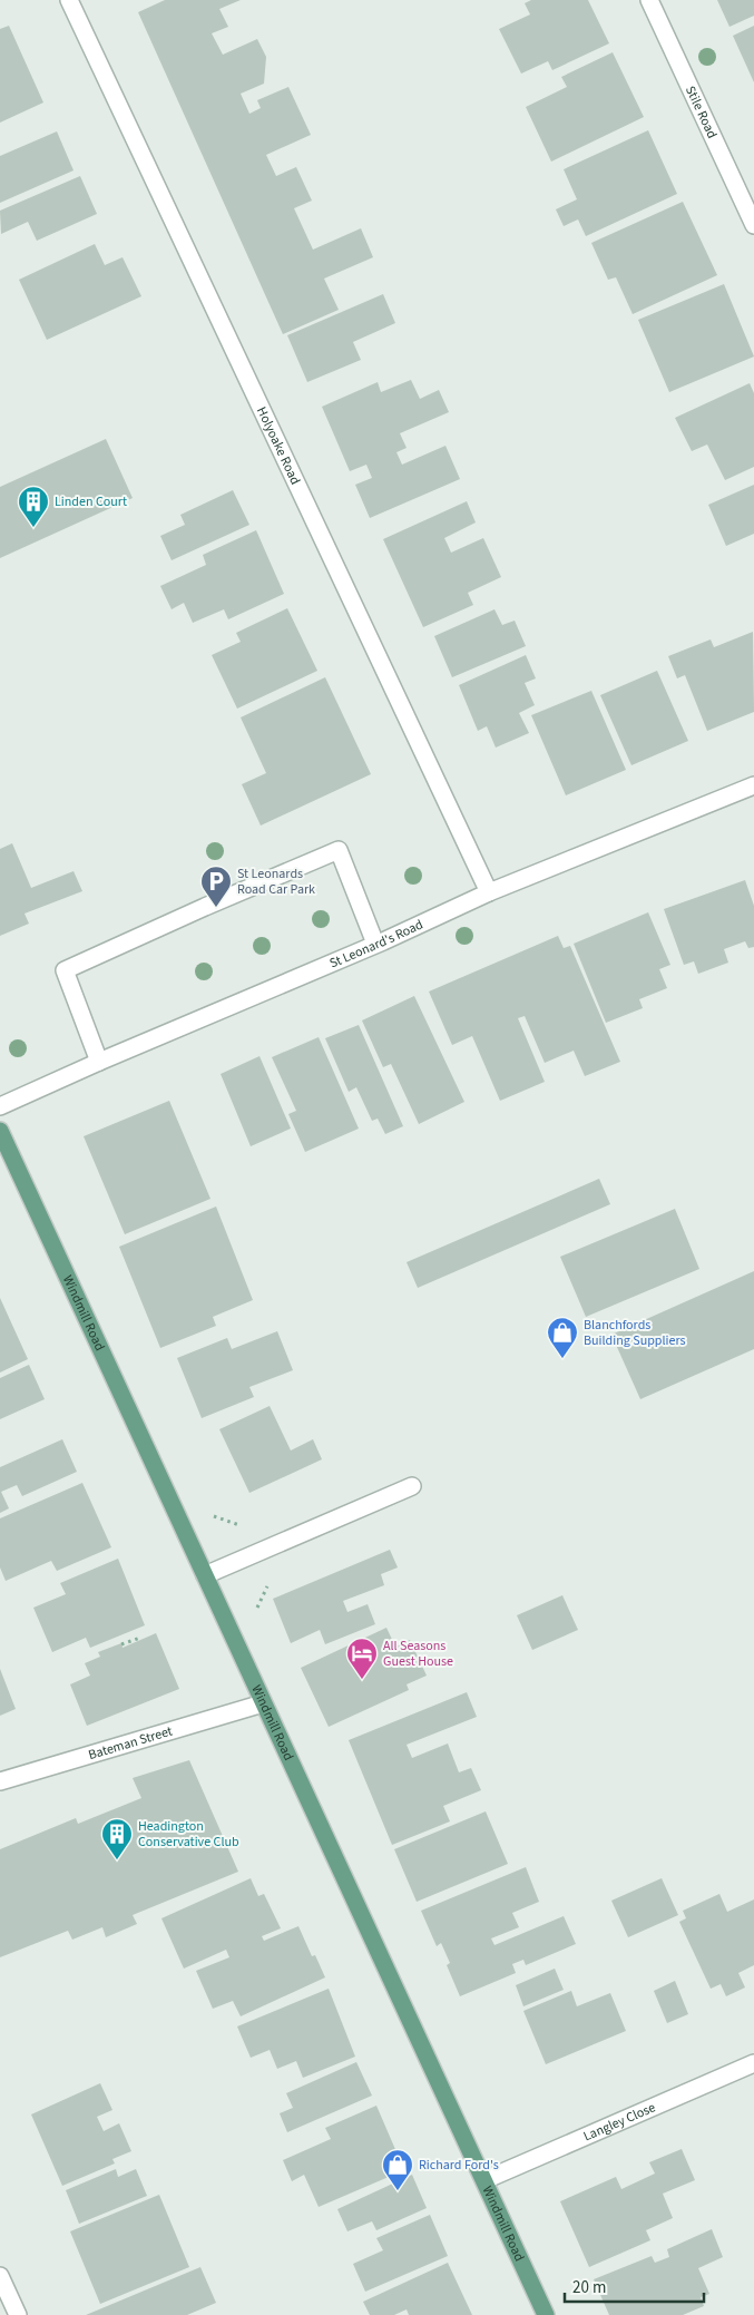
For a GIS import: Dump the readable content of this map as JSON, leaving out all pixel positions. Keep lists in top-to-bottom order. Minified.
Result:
{"streets":{"main road":["Windmill Road"],"street":["Stile Road","Holyoake Road","St Leonard's Road","Bateman Street","Langley Close"]},"crossings":[["Holyoake Road","St Leonard's Road"],["Windmill Road","Bateman Street"],["Windmill Road","Langley Close"]],"places":{"building":["Linden Court","Headington Conservative Club"],"parking":["St Leonards Road Car Park"],"shop":["Blanchfords Building Suppliers","Richard Ford's"],"hotel":["All Seasons Guest House"]},"scale_bar":"20 m"}
